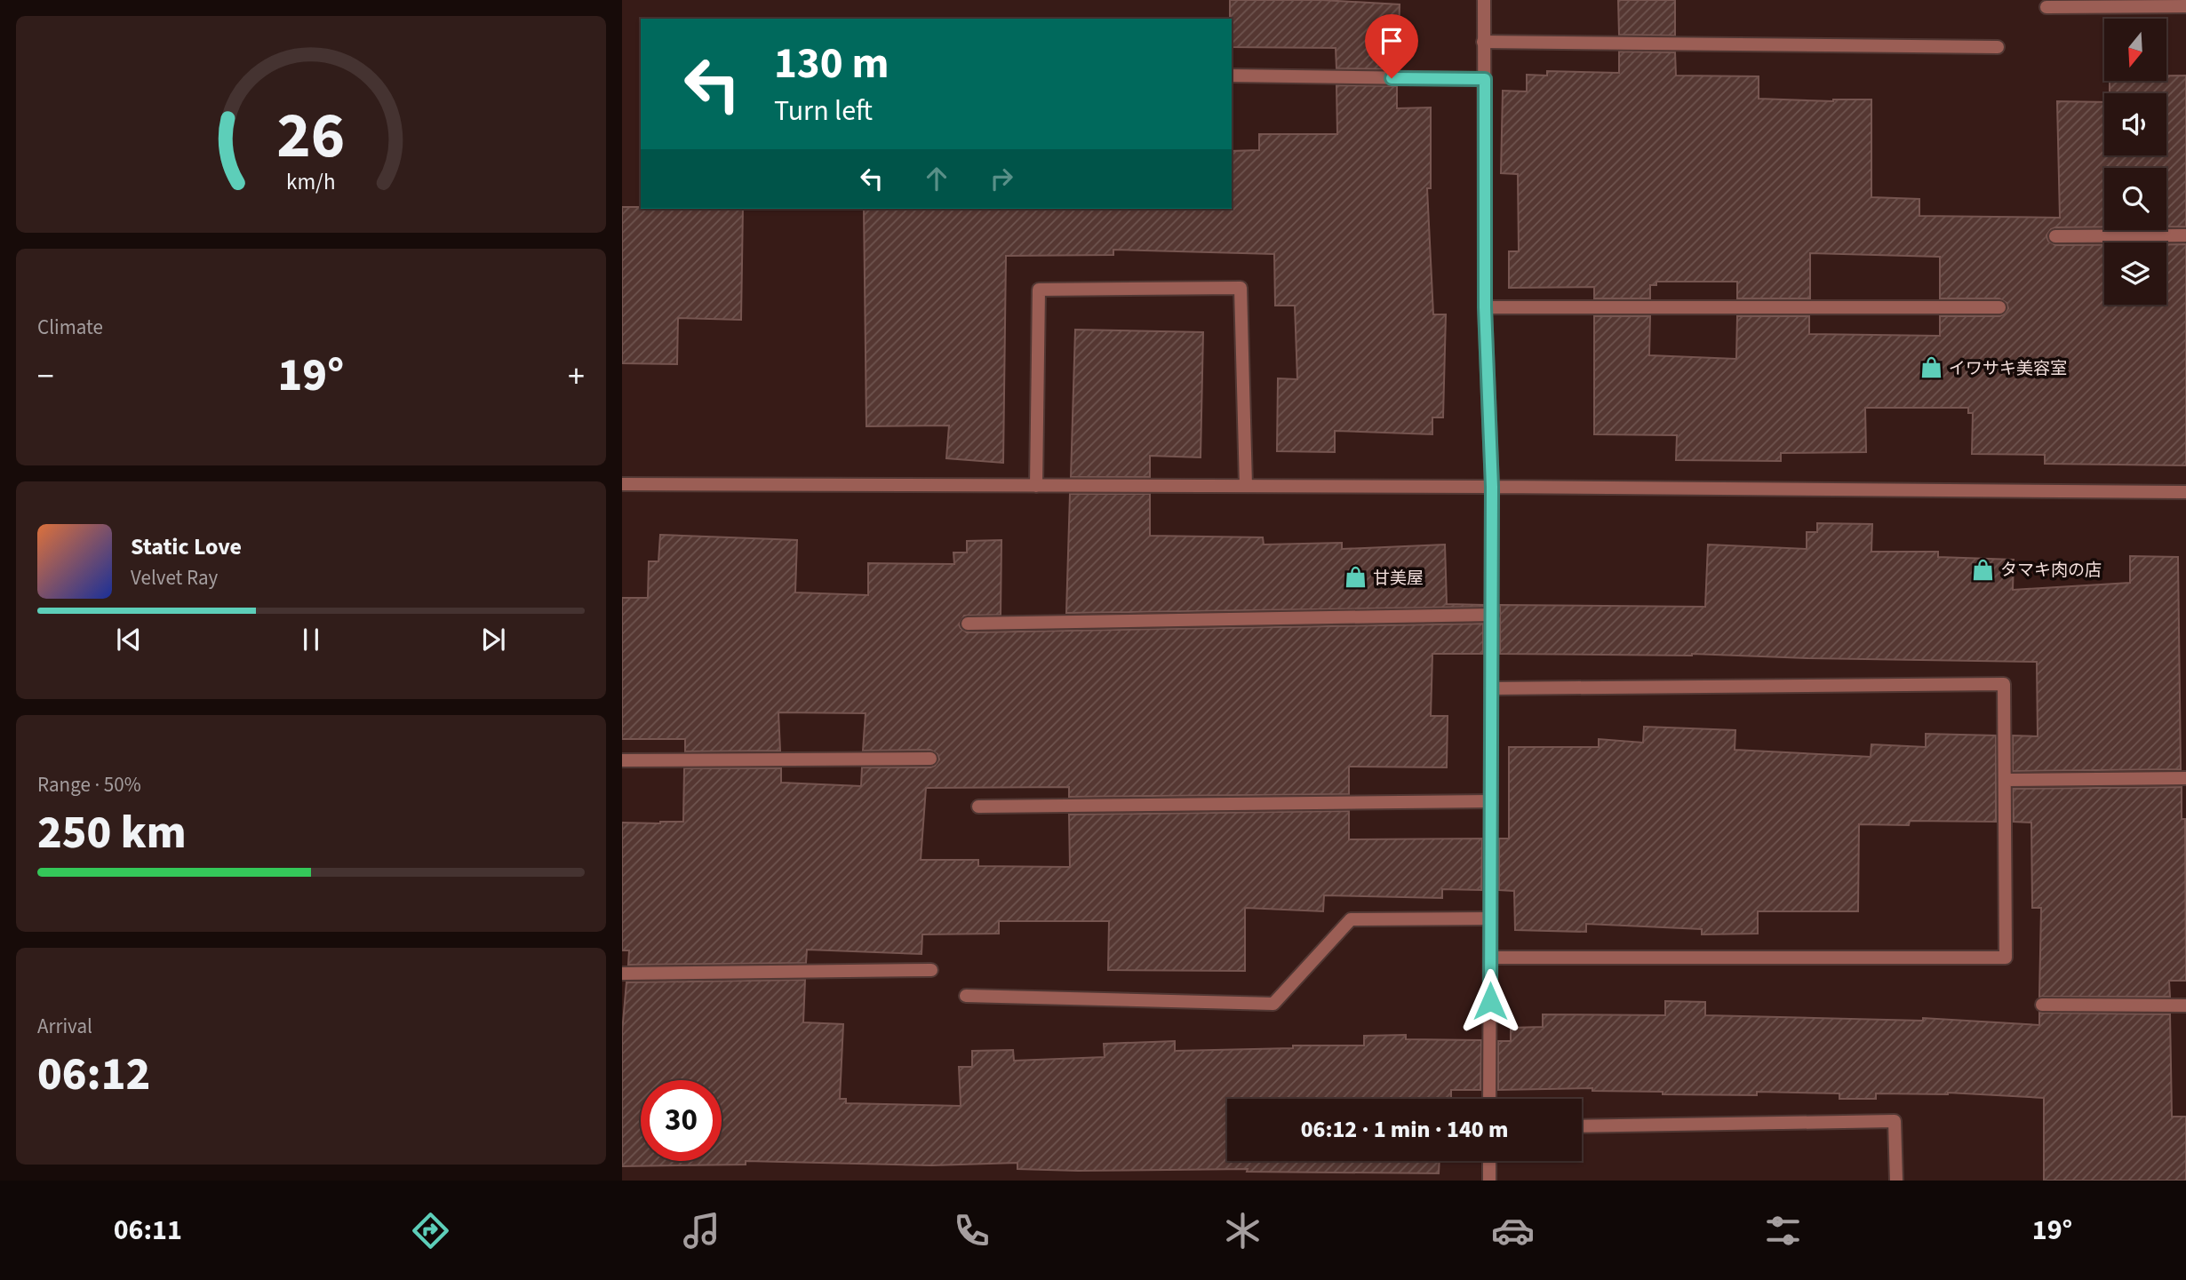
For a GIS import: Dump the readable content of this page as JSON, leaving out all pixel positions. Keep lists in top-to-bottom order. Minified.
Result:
{"places":{"shop":["イワサキ美容室","タマキ肉の店","甘美屋"]},"north":"bottom","page":{"turn":["130 m","Turn left"],"tile":["Climate",["Range · 50%","250 km"],["Arrival","06:12"]],"heat":["−","19°","+"],"song":["Static Love","Velvet Ray"],"limit":"30","trip":"06:12 · 1 min · 140 m","tabs":["06:11","19°"],"gauge":["26","km/h"]}}
